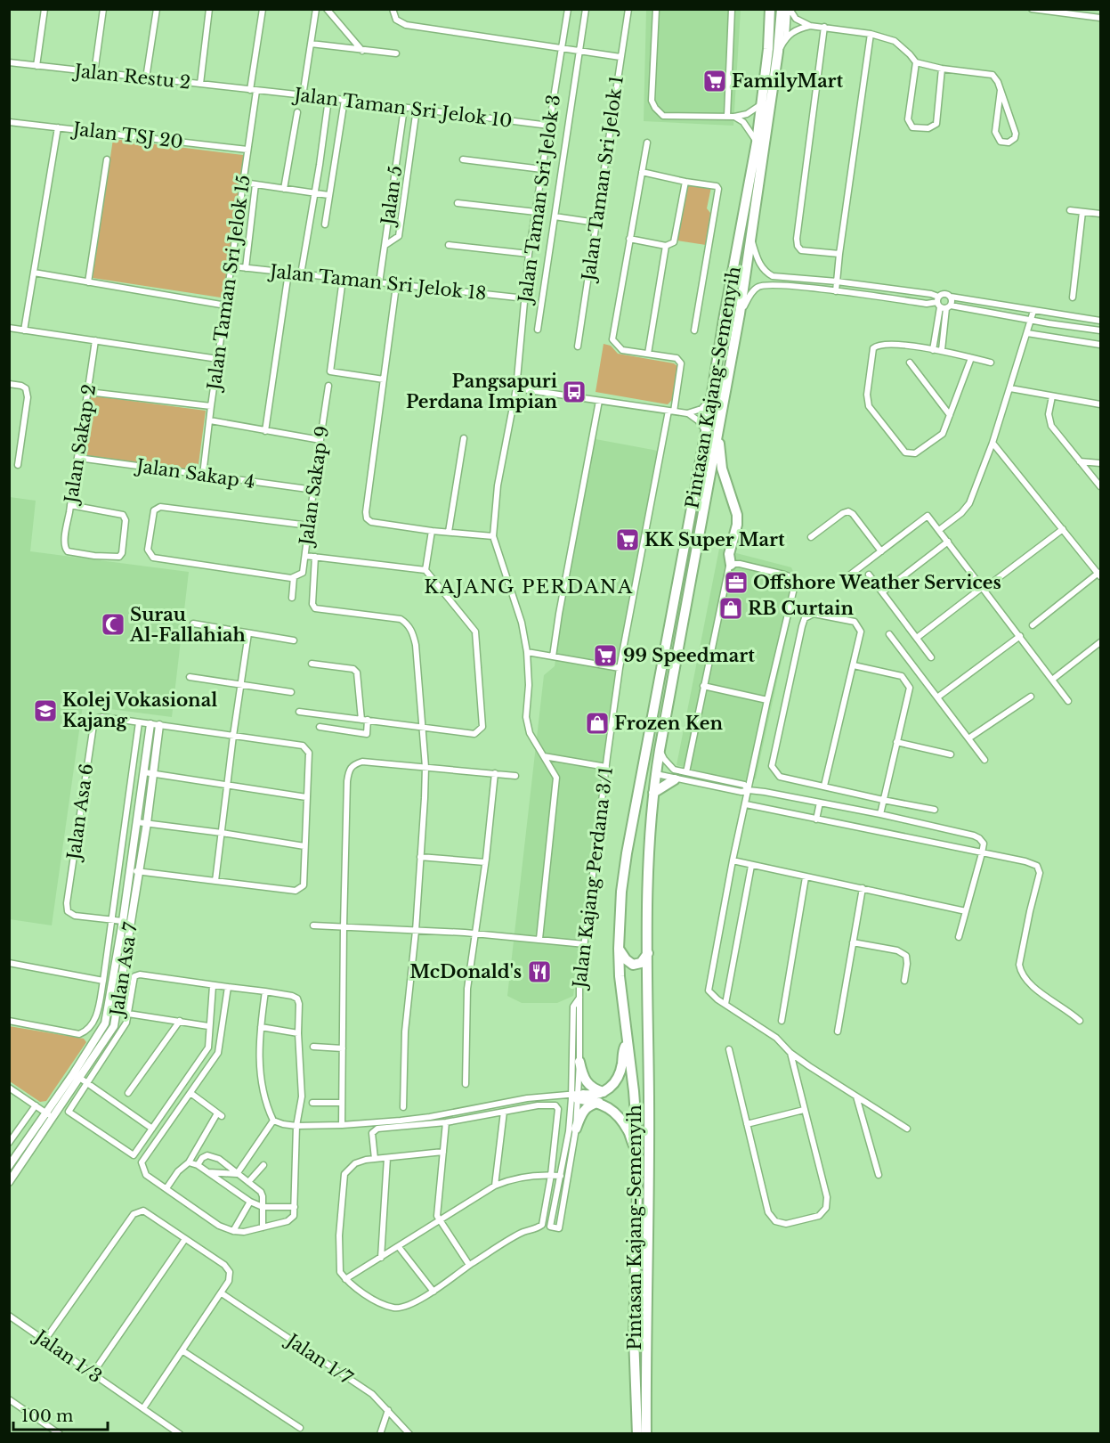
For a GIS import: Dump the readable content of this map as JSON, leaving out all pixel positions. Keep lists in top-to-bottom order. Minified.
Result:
{"streets":{"highway":["Pintasan Kajang-Semenyih"],"street":["Jalan Restu 2","Jalan Taman Sri Jelok 10","Jalan TSJ 20","Jalan Taman Sri Jelok 1","Jalan 5","Jalan Taman Sri Jelok 3","Jalan Taman Sri Jelok 15","Jalan Taman Sri Jelok 18","Jalan Sakap 2","Jalan Sakap 4","Jalan Sakap 9","Jalan Asa 6","Jalan Kajang Perdana 3/1","Jalan Asa 7","Jalan 1/3","Jalan 1/7"]},"crossings":[["Jalan Restu 2","Jalan Taman Sri Jelok 10"],["Jalan Restu 2","Jalan Taman Sri Jelok 15"],["Jalan Taman Sri Jelok 10","Jalan 5"],["Jalan Taman Sri Jelok 10","Jalan Taman Sri Jelok 3"],["Jalan Taman Sri Jelok 10","Jalan Taman Sri Jelok 15"],["Jalan TSJ 20","Jalan Taman Sri Jelok 15"],["Jalan 5","Jalan Taman Sri Jelok 18"],["Jalan Taman Sri Jelok 3","Jalan Taman Sri Jelok 18"],["Jalan Taman Sri Jelok 15","Jalan Taman Sri Jelok 18"],["Jalan Taman Sri Jelok 15","Jalan Sakap 4"],["Jalan Sakap 2","Jalan Sakap 4"],["Jalan Sakap 4","Jalan Sakap 9"],["Jalan Asa 6","Jalan Asa 7"]],"districts":["KAJANG PERDANA"],"places":{"supermarket":["FamilyMart","KK Super Mart","99 Speedmart"],"bus stop":["Pangsapuri Perdana Impian"],"office":["Offshore Weather Services"],"shop":["RB Curtain","Frozen Ken"],"mosque":["Surau Al-Fallahiah"],"school or university":["Kolej Vokasional Kajang"],"restaurant":["McDonald's"]},"scale_bar":"100 m"}
